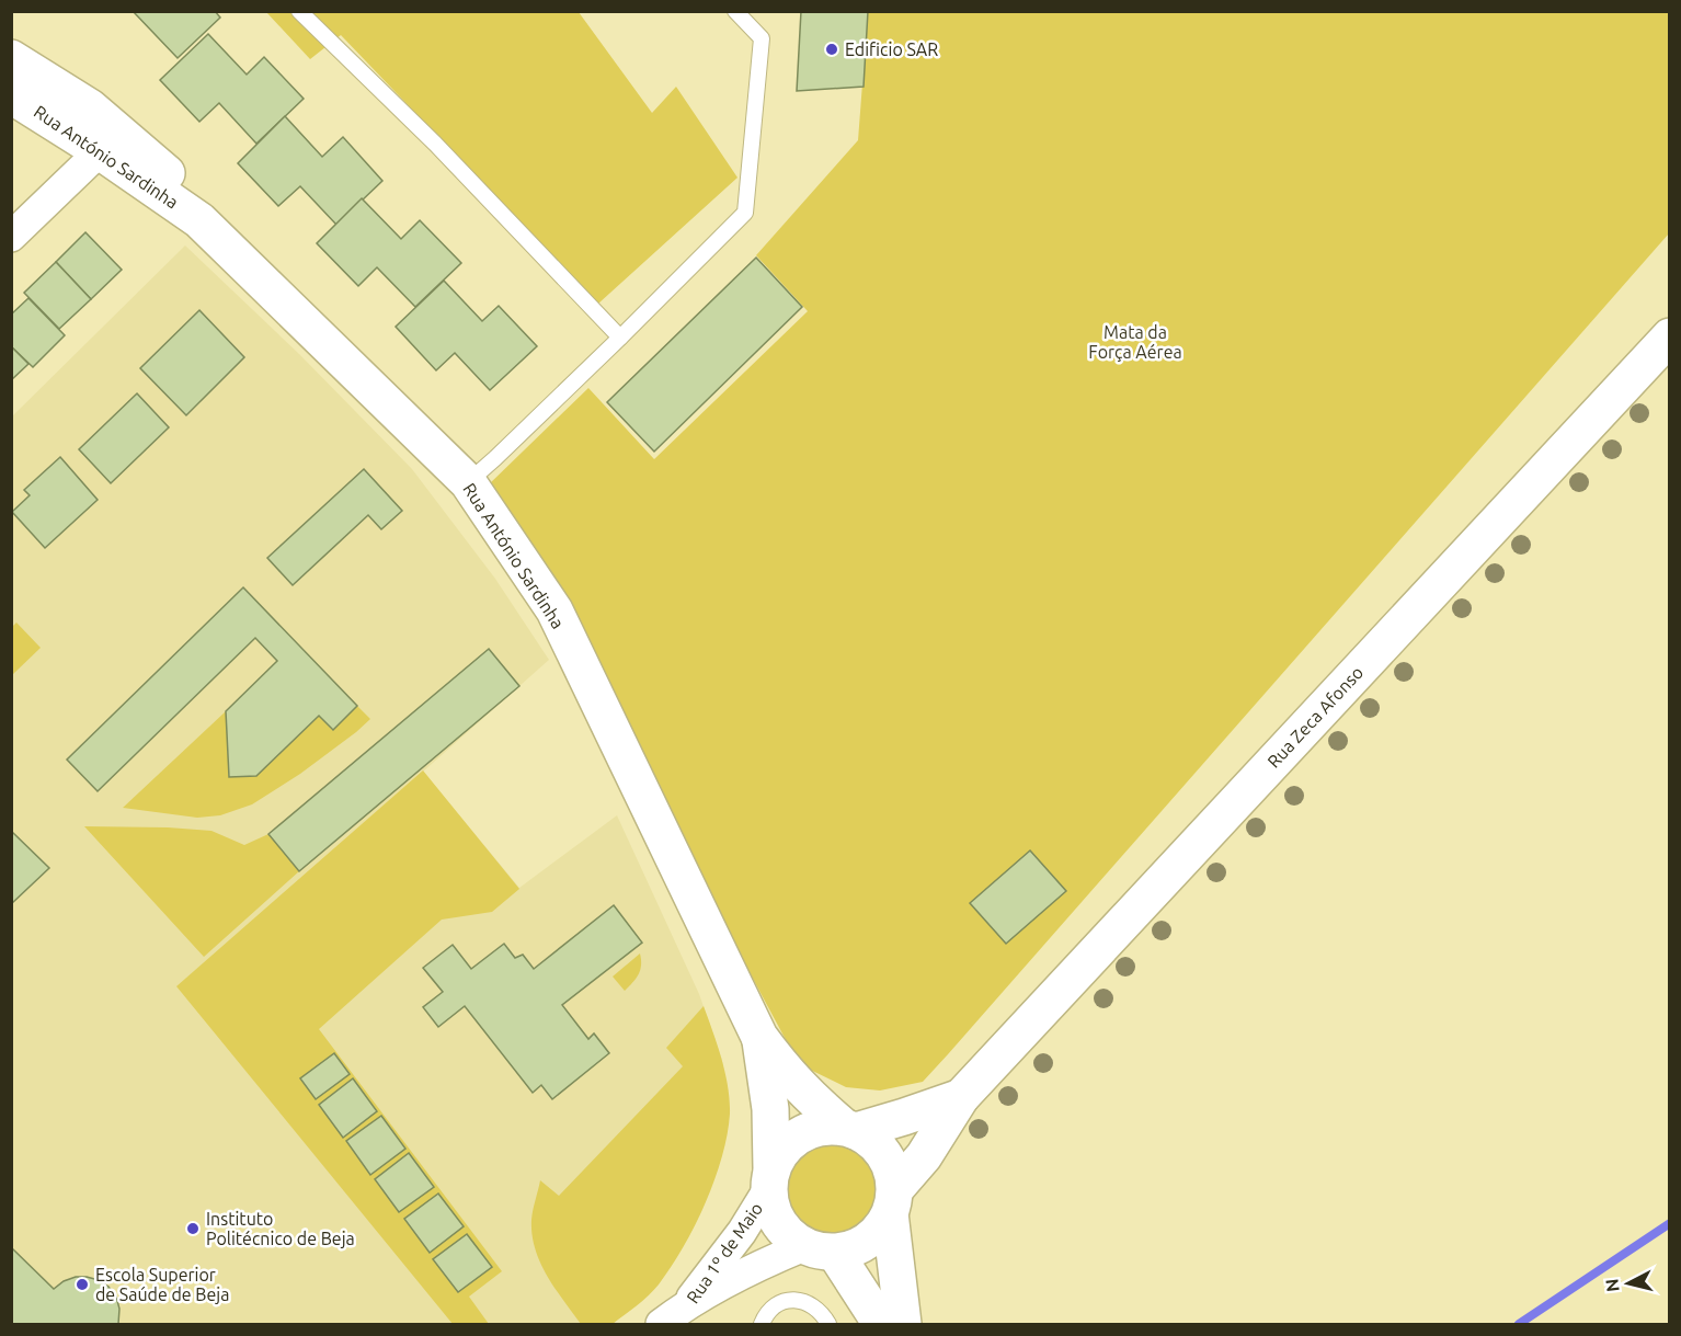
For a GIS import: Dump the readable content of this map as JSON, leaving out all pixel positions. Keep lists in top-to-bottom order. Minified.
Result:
{"streets":{"main road":["Rua António Sardinha","Rua Zeca Afonso"],"street":["Rua 1º de Maio"]},"crossings":[["Rua António Sardinha","Rua Zeca Afonso"],["Rua António Sardinha","Rua 1º de Maio"],["Rua Zeca Afonso","Rua 1º de Maio"]],"parks":["Mata da Força Aérea"],"places":["Edificio SAR","Instituto Politécnico de Beja","Escola Superior de Saúde de Beja"],"north":"left"}
